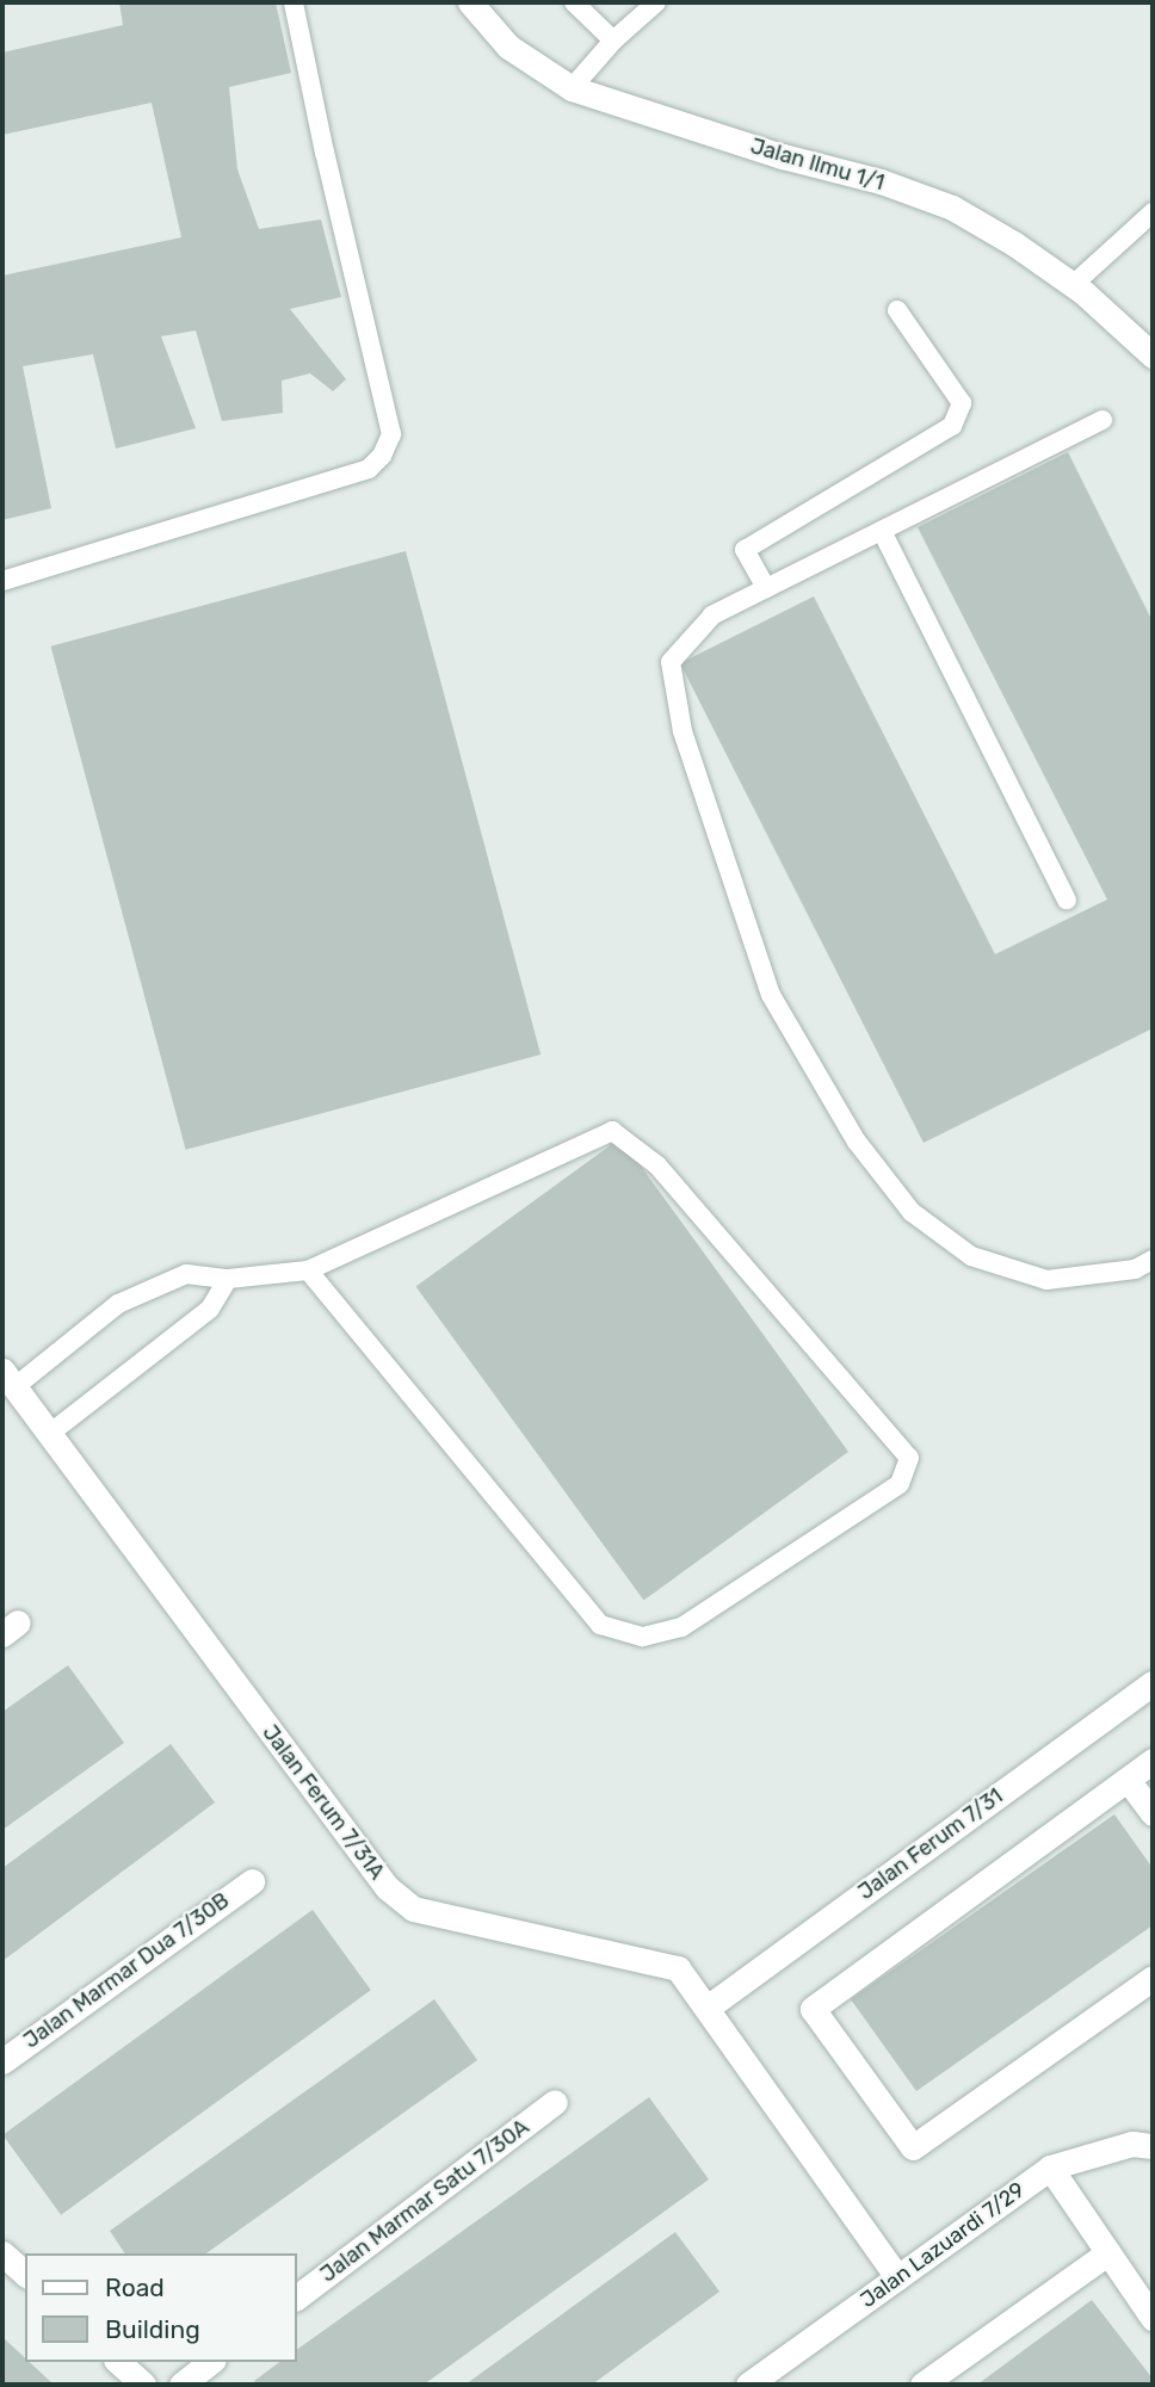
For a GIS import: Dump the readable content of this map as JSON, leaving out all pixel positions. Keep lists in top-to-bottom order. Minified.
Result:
{"streets":{"street":["Jalan Ilmu 1/1","Jalan Ferum 7/31A","Jalan Ferum 7/31","Jalan Marmar Dua 7/30B","Jalan Marmar Satu 7/30A","Jalan Lazuardi 7/29"]},"crossings":[["Jalan Ferum 7/31A","Jalan Ferum 7/31"],["Jalan Ferum 7/31A","Jalan Lazuardi 7/29"]],"legend":["Road","Building"]}
